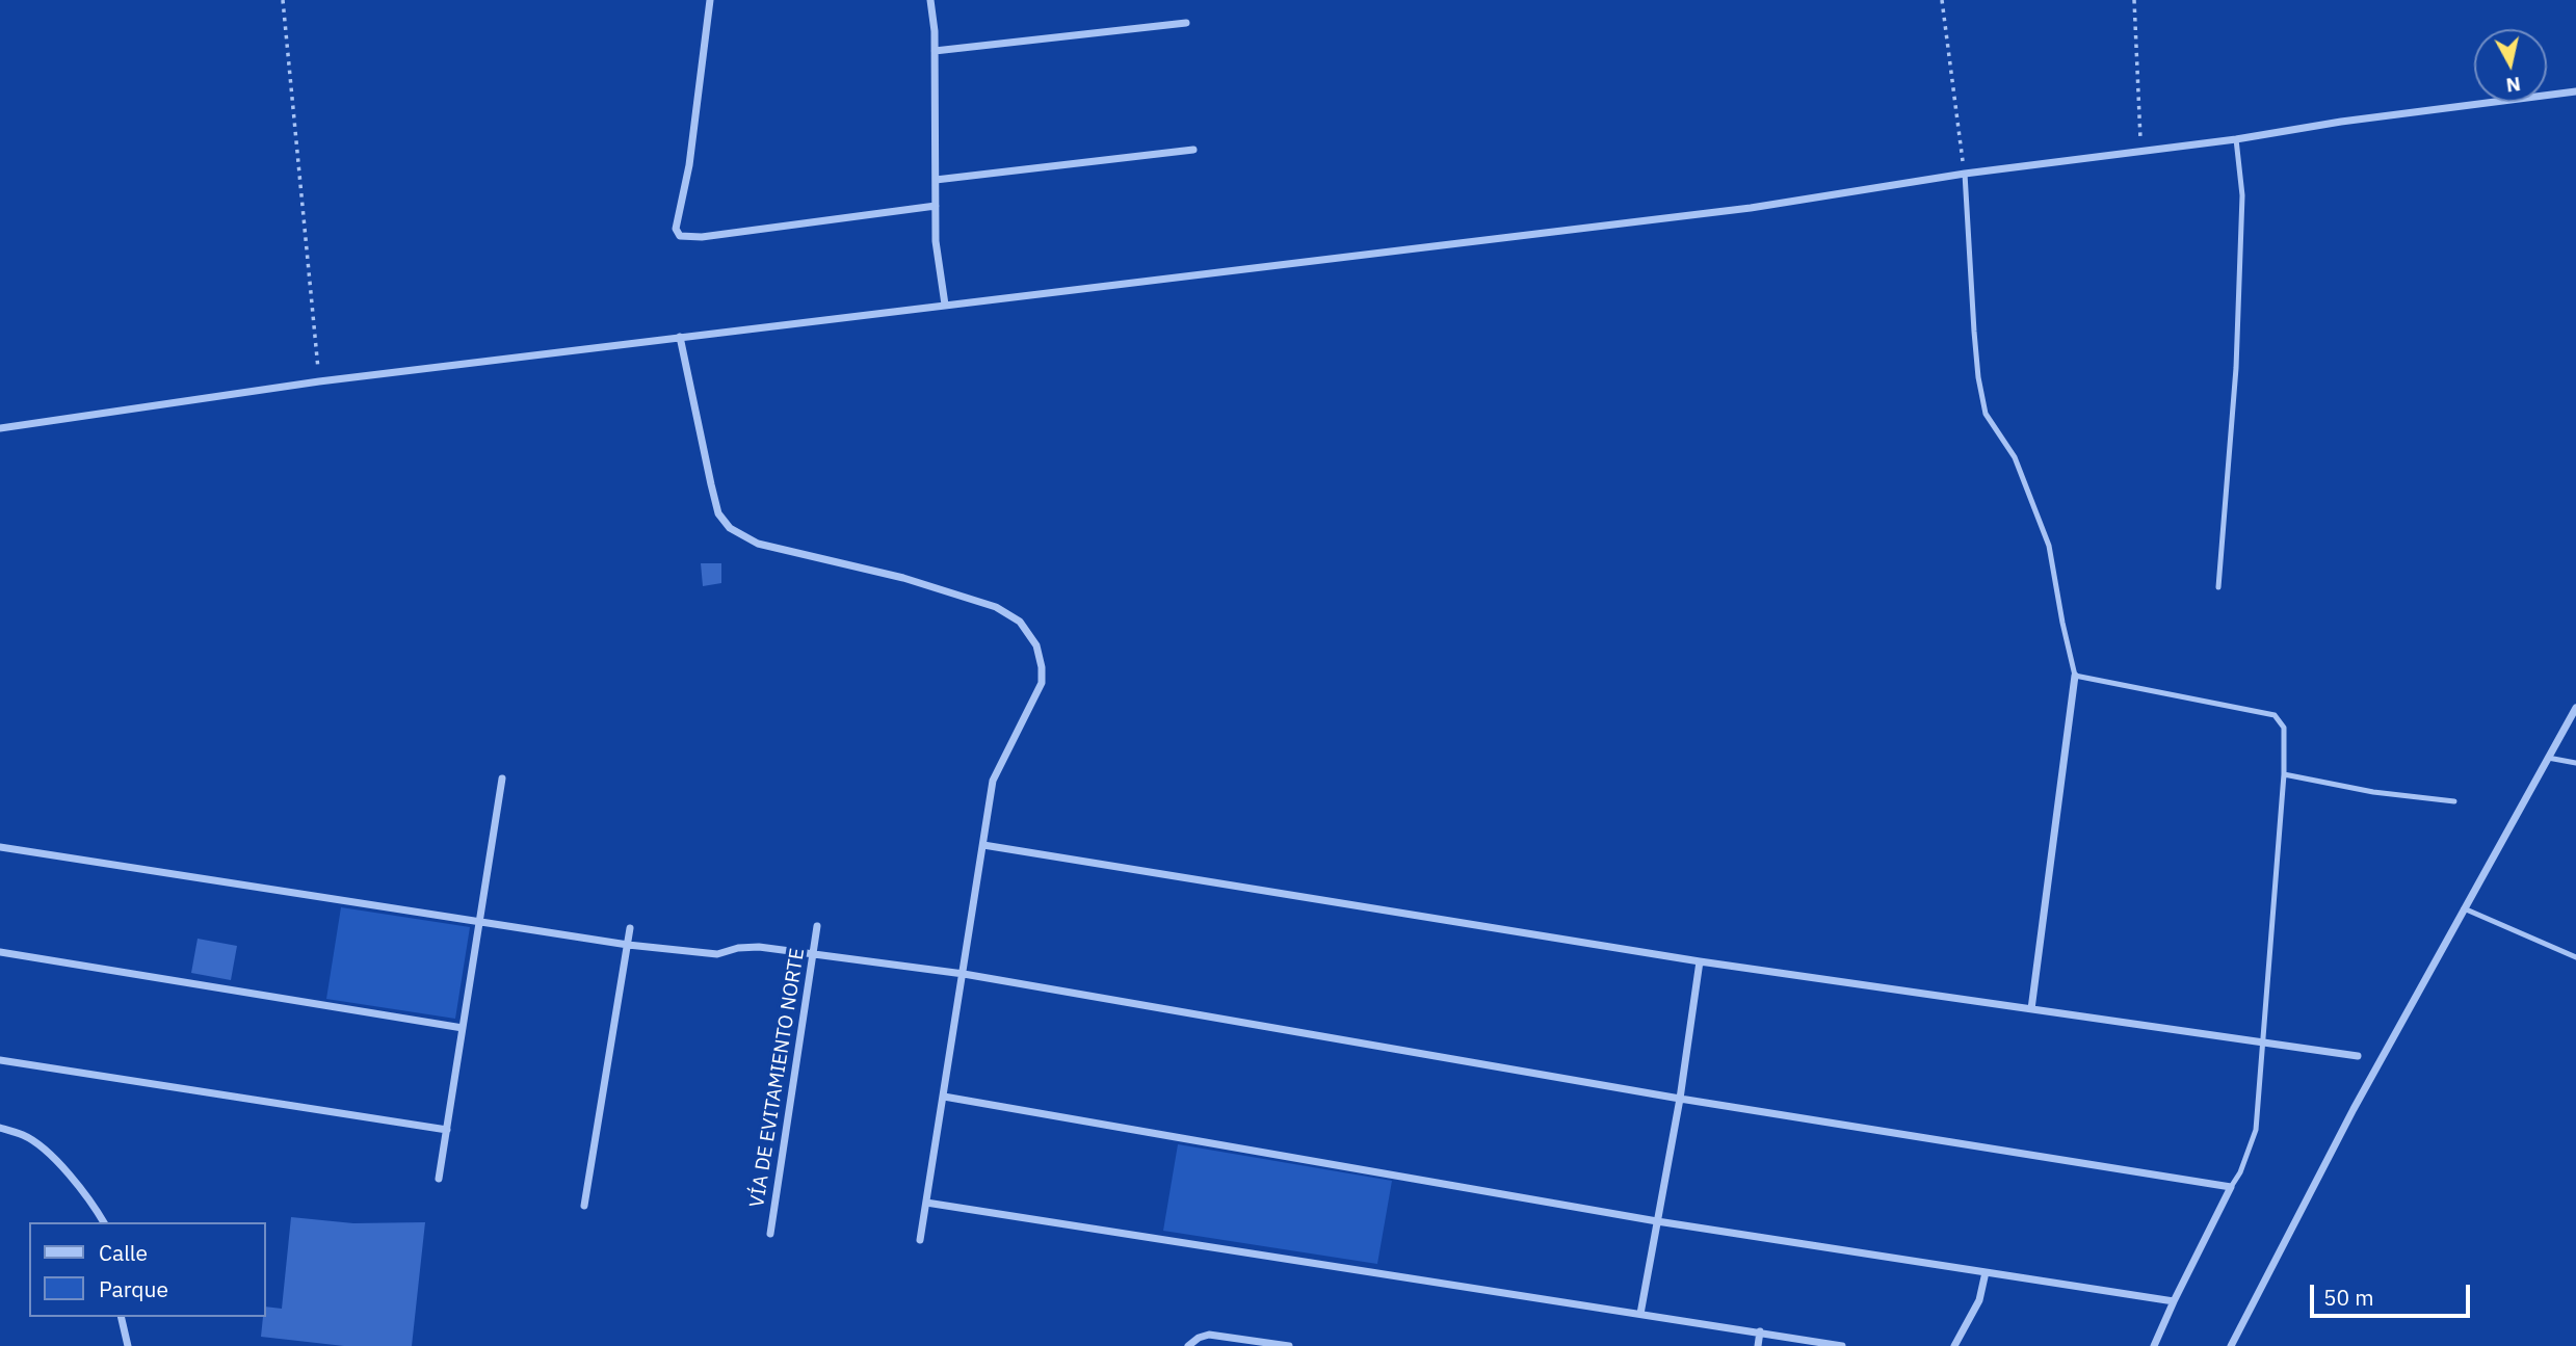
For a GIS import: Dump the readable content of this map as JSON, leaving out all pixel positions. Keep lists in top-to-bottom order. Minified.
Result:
{"streets":{"street":["VÍA DE EVITAMIENTO NORTE"]},"legend":["Calle","Parque"],"scale_bar":"50 m","north":"bottom"}
